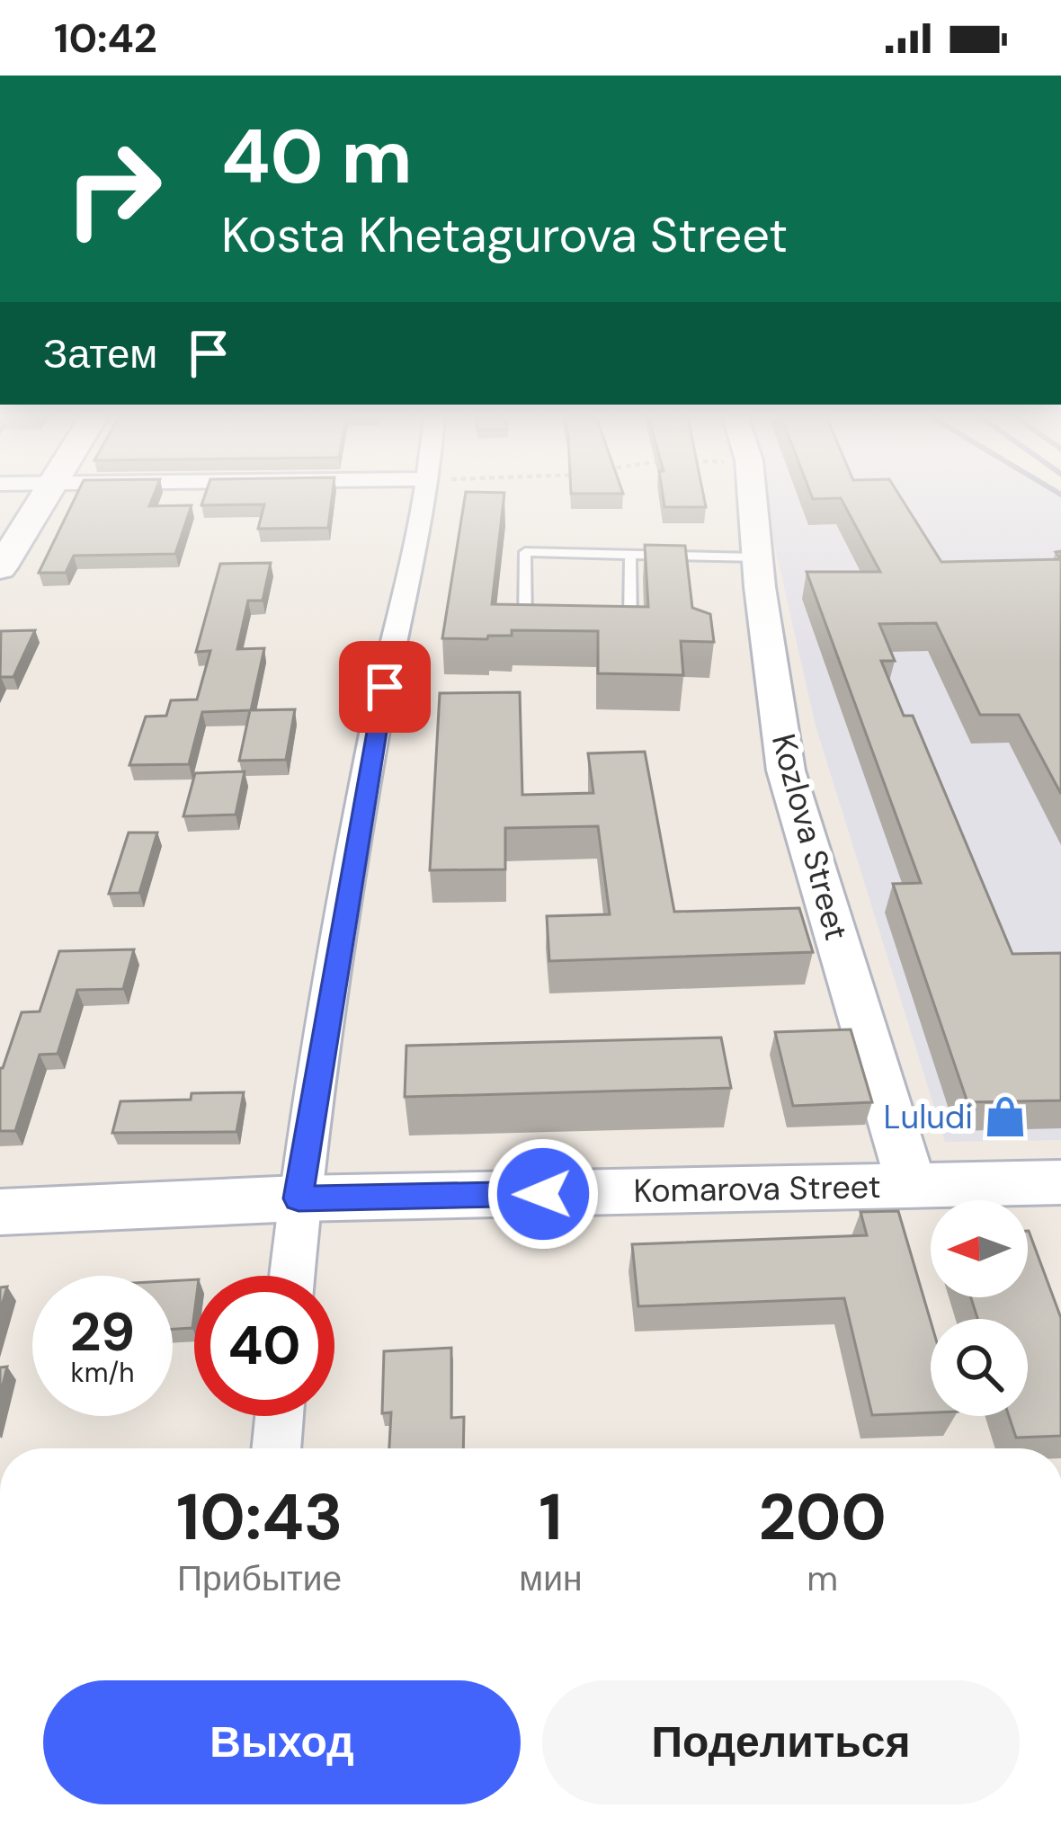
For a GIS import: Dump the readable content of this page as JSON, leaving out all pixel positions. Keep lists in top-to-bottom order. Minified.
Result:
{"streets":{"street":["Kozlova Street","Komarova Street"]},"crossings":[["Kozlova Street","Komarova Street"]],"places":{"shop":["Luludi"]},"north":"left","page":{"status":"10:42","turn":["40 m","Kosta Khetagurova Street"],"then":"Затем","speed":"29 km/h","limit":"40","eta":["10:43","Прибытие","1","мин","200","m"],"buttons":["Выход","Поделиться"]}}
